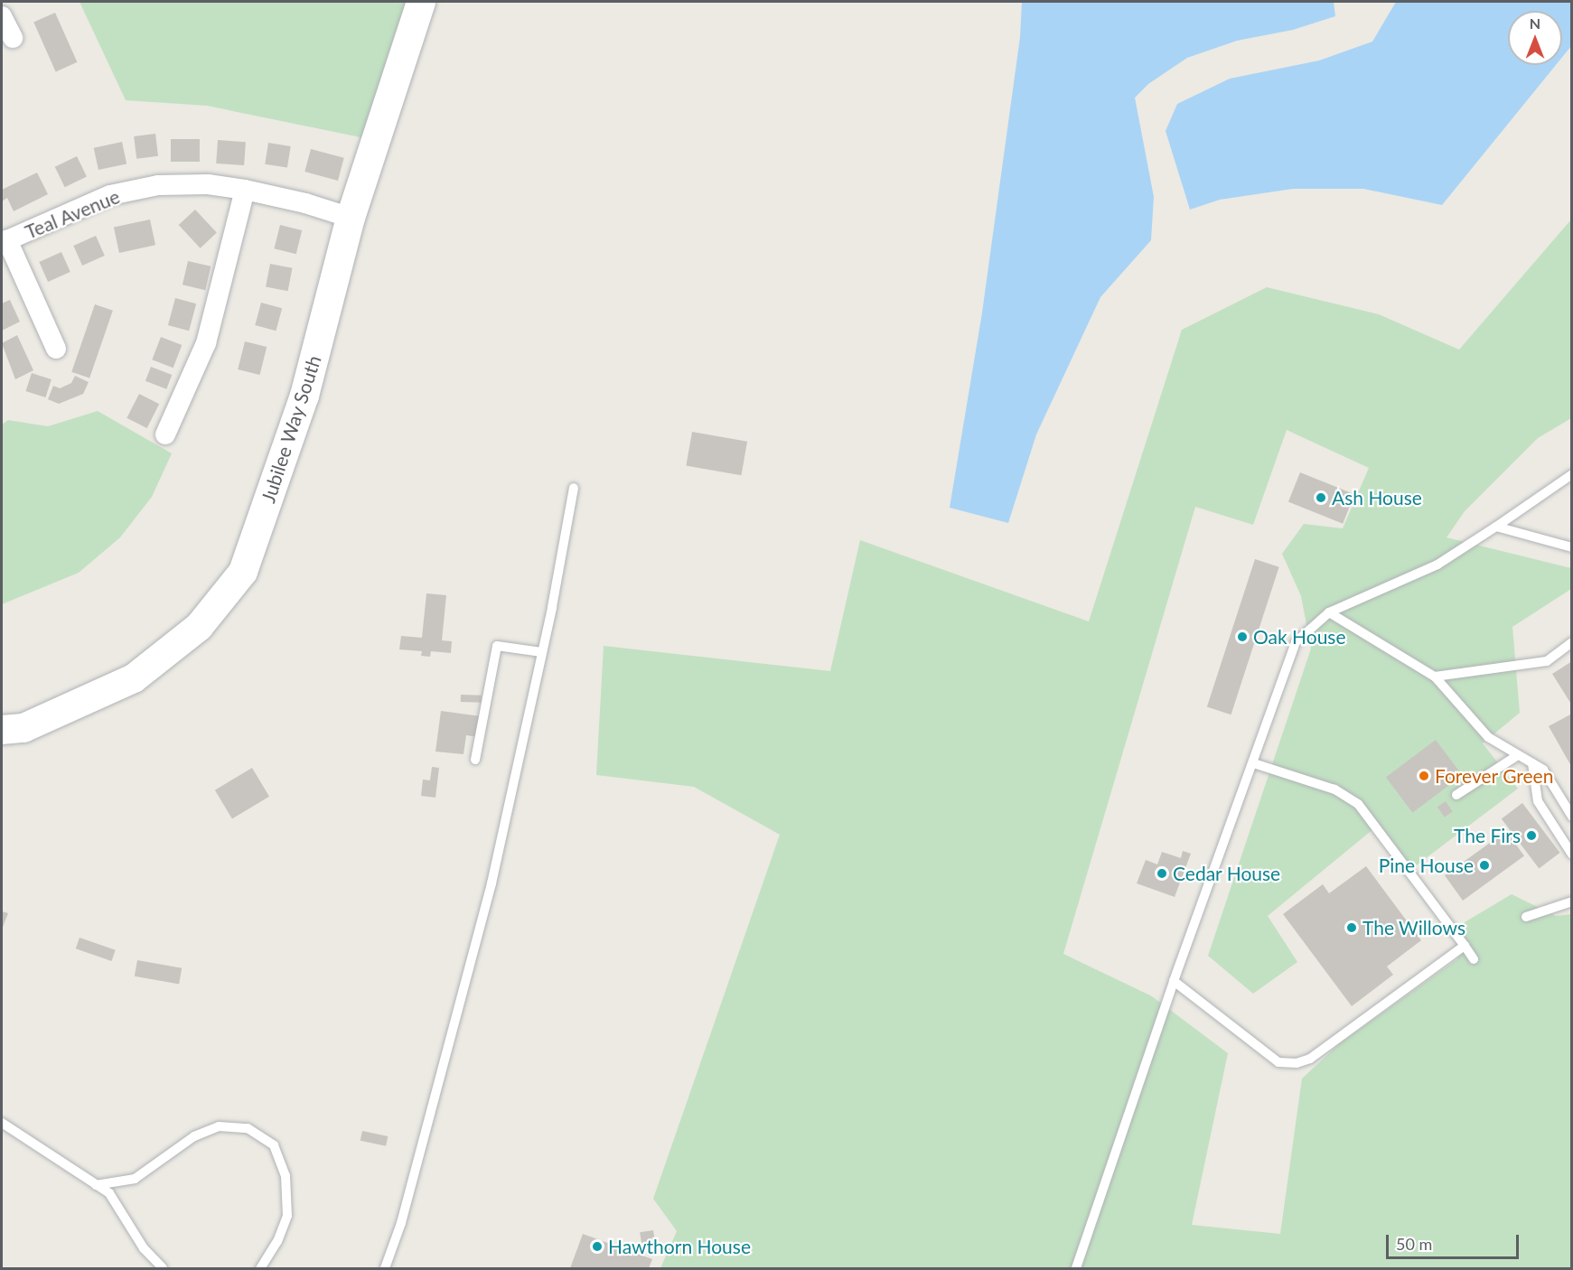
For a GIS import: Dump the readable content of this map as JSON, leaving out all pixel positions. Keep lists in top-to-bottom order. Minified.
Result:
{"streets":{"street":["Teal Avenue","Jubilee Way South"]},"crossings":[["Teal Avenue","Jubilee Way South"]],"places":["Ash House","Oak House","Forever Green","The Firs","Pine House","Cedar House","The Willows","Hawthorn House"],"scale_bar":"50 m","north":"top"}
